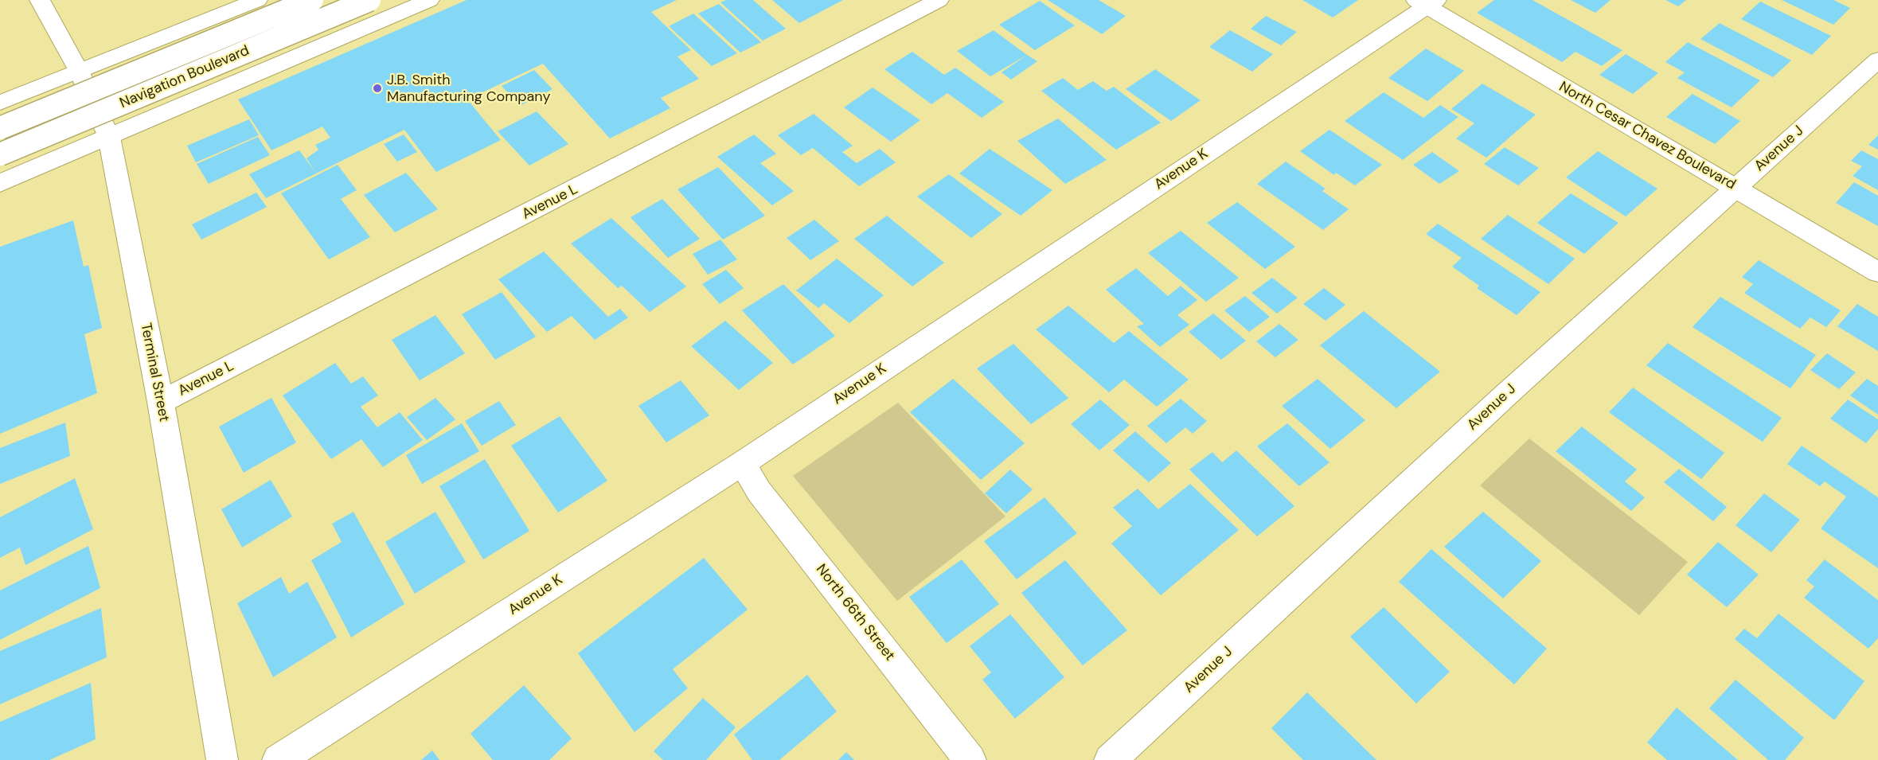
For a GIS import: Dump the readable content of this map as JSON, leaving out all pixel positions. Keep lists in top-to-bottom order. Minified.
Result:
{"streets":{"street":["Navigation Boulevard","North Cesar Chavez Boulevard","Avenue J","Avenue K","Avenue L","Terminal Street","North 66th Street"]},"crossings":[["North Cesar Chavez Boulevard","Avenue J"],["North Cesar Chavez Boulevard","Avenue K"],["Avenue K","North 66th Street"],["Avenue L","Terminal Street"]],"places":["J.B. Smith Manufacturing Company"]}
